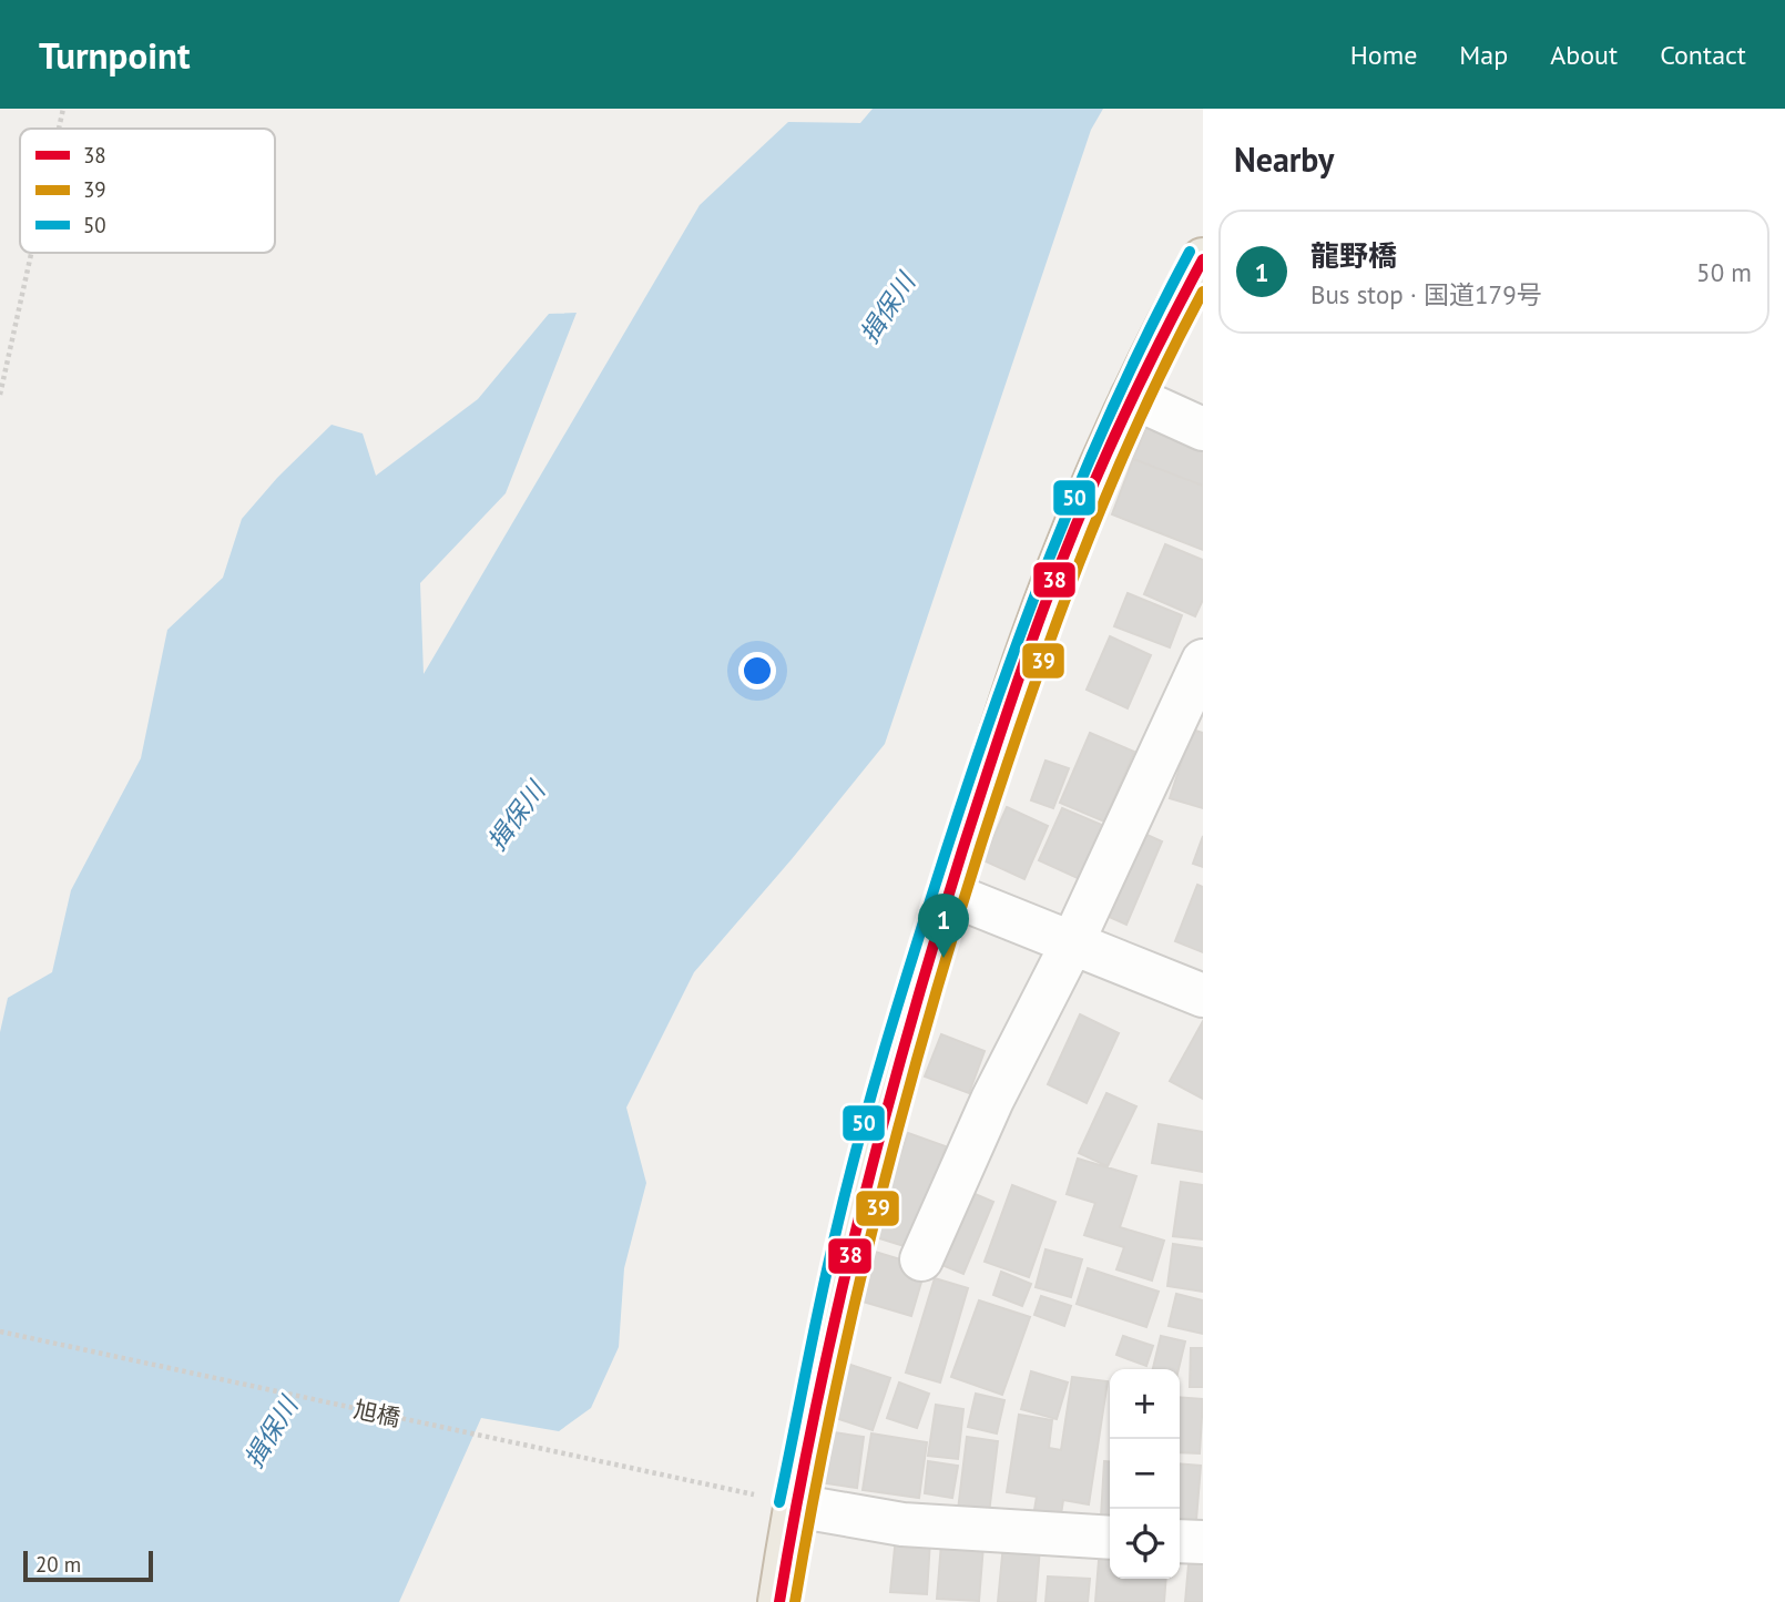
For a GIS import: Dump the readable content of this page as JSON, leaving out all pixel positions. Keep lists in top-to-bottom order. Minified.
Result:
{"streets":{"path":["旭橋"]},"water":["揖保川"],"lines":["transit line 50","transit line 38","transit line 39"],"legend":["38","39","50"],"scale_bar":"20 m","page":{"header":"Turnpoint","nav":["Home","Map","About","Contact"],"heading":"Nearby","list":[{"mark":"1","name":"龍野橋","note":"Bus stop · 国道179号","value":"50 m"}],"pins":"1","map_buttons":["+","−"],"scale":"20 m"}}
